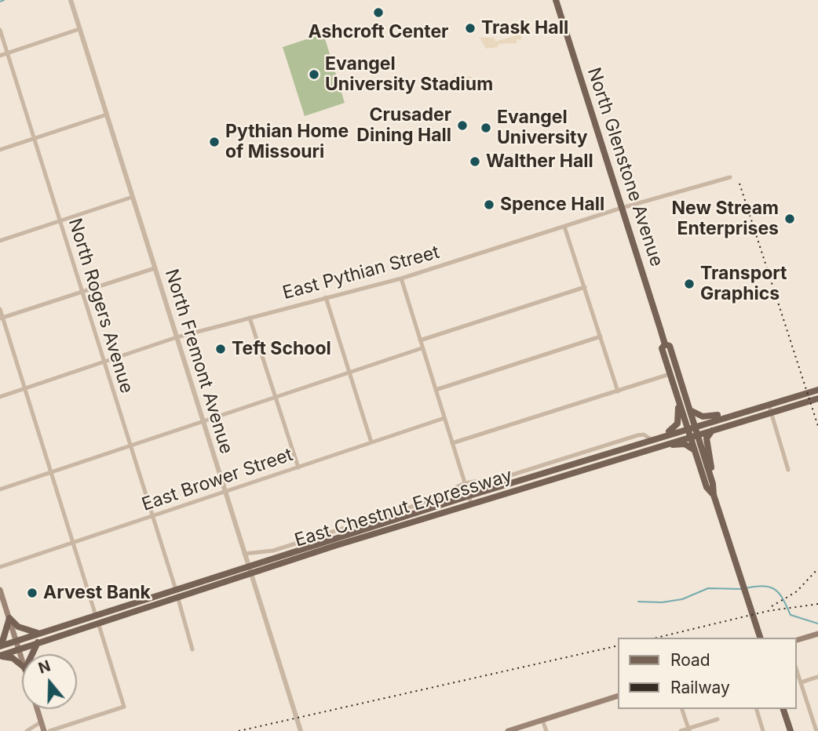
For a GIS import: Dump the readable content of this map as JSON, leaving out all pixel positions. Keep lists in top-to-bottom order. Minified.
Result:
{"streets":{"main road":["North Glenstone Avenue","East Chestnut Expressway"],"street":["East Pythian Street","North Rogers Avenue","North Fremont Avenue","East Brower Street"]},"crossings":[["North Glenstone Avenue","East Pythian Street"],["North Glenstone Avenue","East Chestnut Expressway"],["East Pythian Street","North Rogers Avenue"],["East Pythian Street","North Fremont Avenue"],["North Rogers Avenue","East Brower Street"],["North Rogers Avenue","East Chestnut Expressway"],["North Fremont Avenue","East Brower Street"],["North Fremont Avenue","East Chestnut Expressway"]],"places":["Ashcroft Center","Trask Hall","Evangel University Stadium","Crusader Dining Hall","Evangel University","Pythian Home of Missouri","Walther Hall","Spence Hall","New Stream Enterprises","Transport Graphics","Teft School","Arvest Bank"],"legend":["Road","Railway"],"north":"top"}
